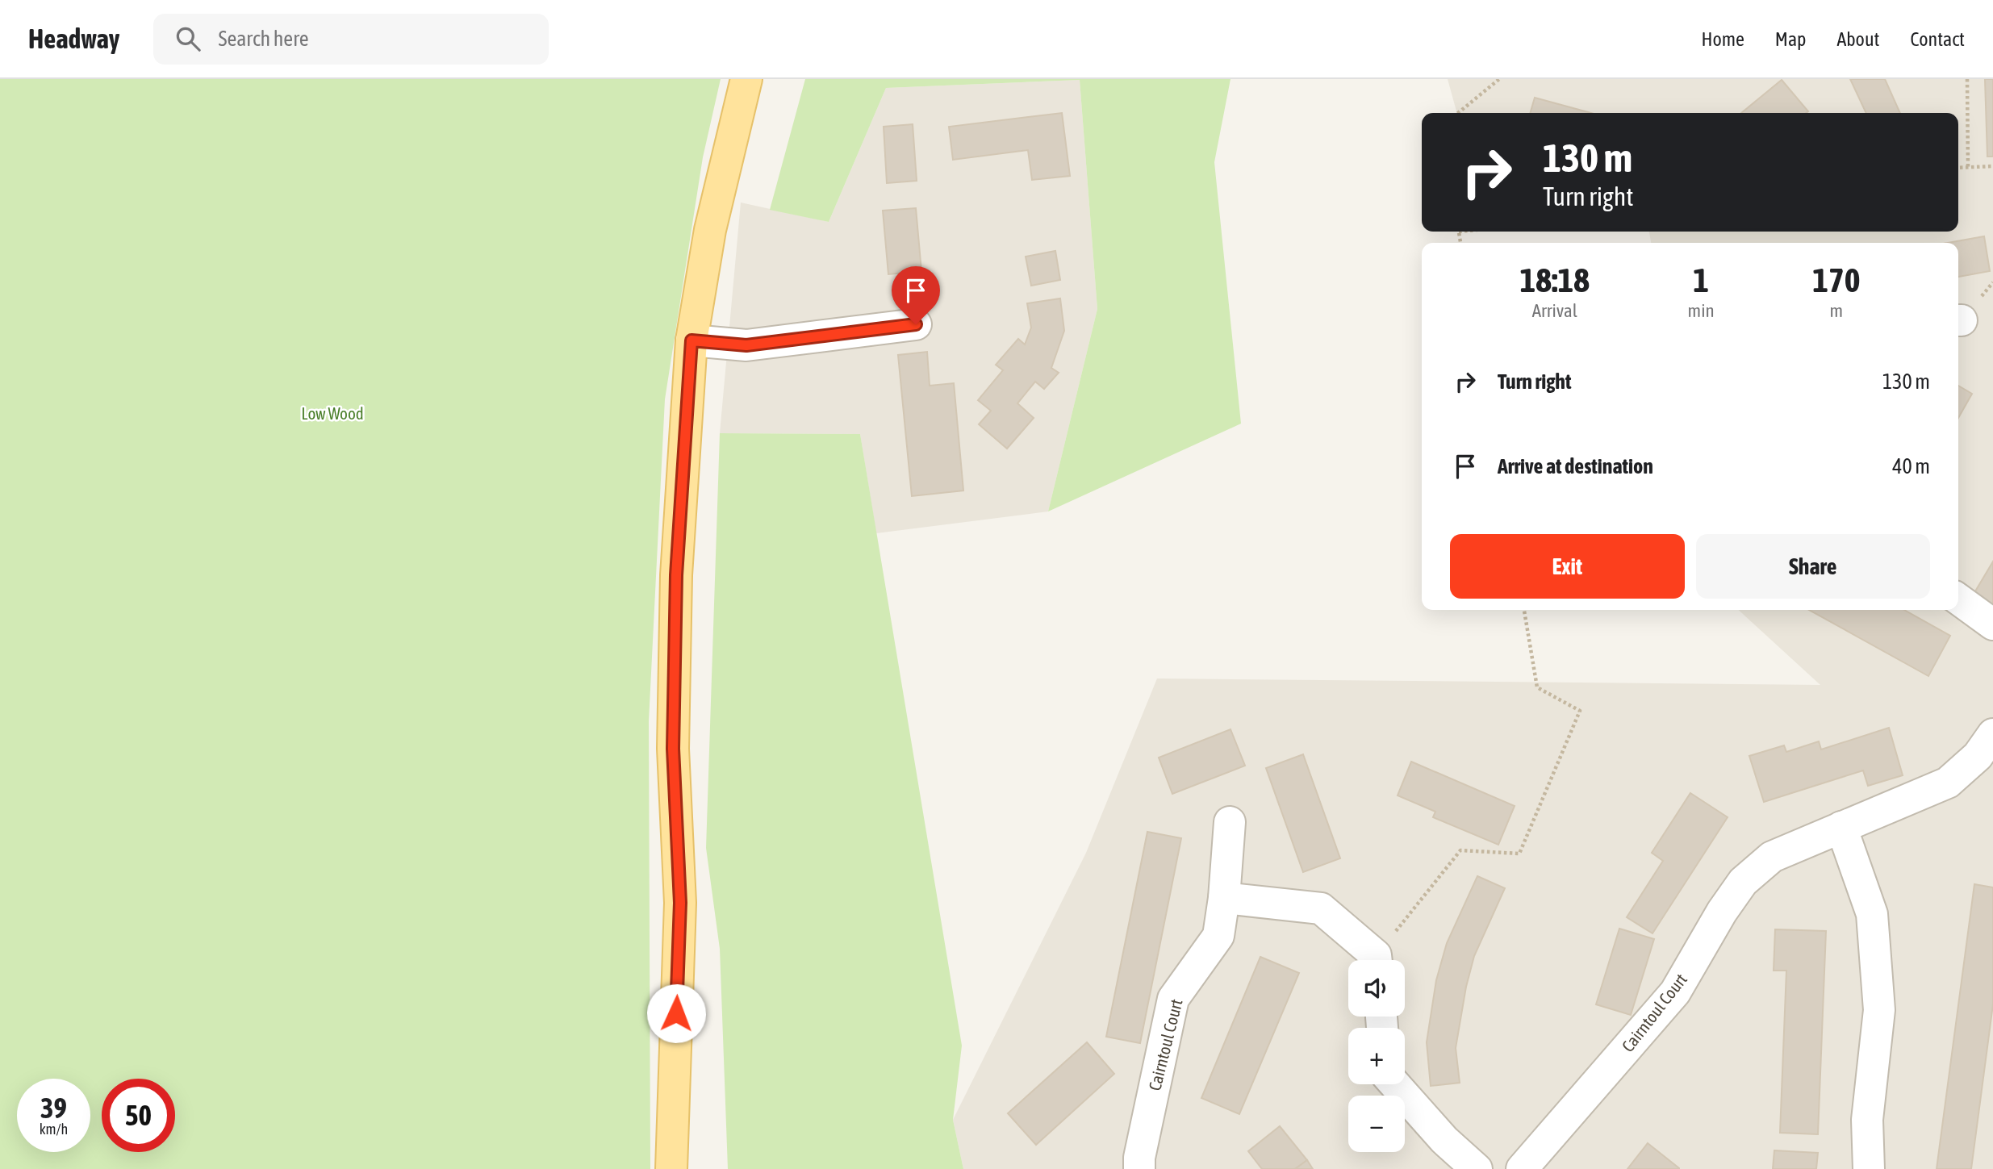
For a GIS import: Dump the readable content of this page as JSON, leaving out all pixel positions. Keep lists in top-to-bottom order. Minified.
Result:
{"streets":{"street":["Cairntoul Court"]},"parks":["Low Wood"],"page":{"header":"Headway","search":"Search here","nav":["Home","Map","About","Contact"],"turn":["130 m","Turn right"],"eta":["18:18","Arrival","1","min","170","m"],"list":[{"name":"Turn right","value":"130 m"},{"name":"Arrive at destination","value":"40 m"}],"buttons":["Exit","Share"],"map_buttons":["+","−"],"speed":"39 km/h","limit":"50"}}
